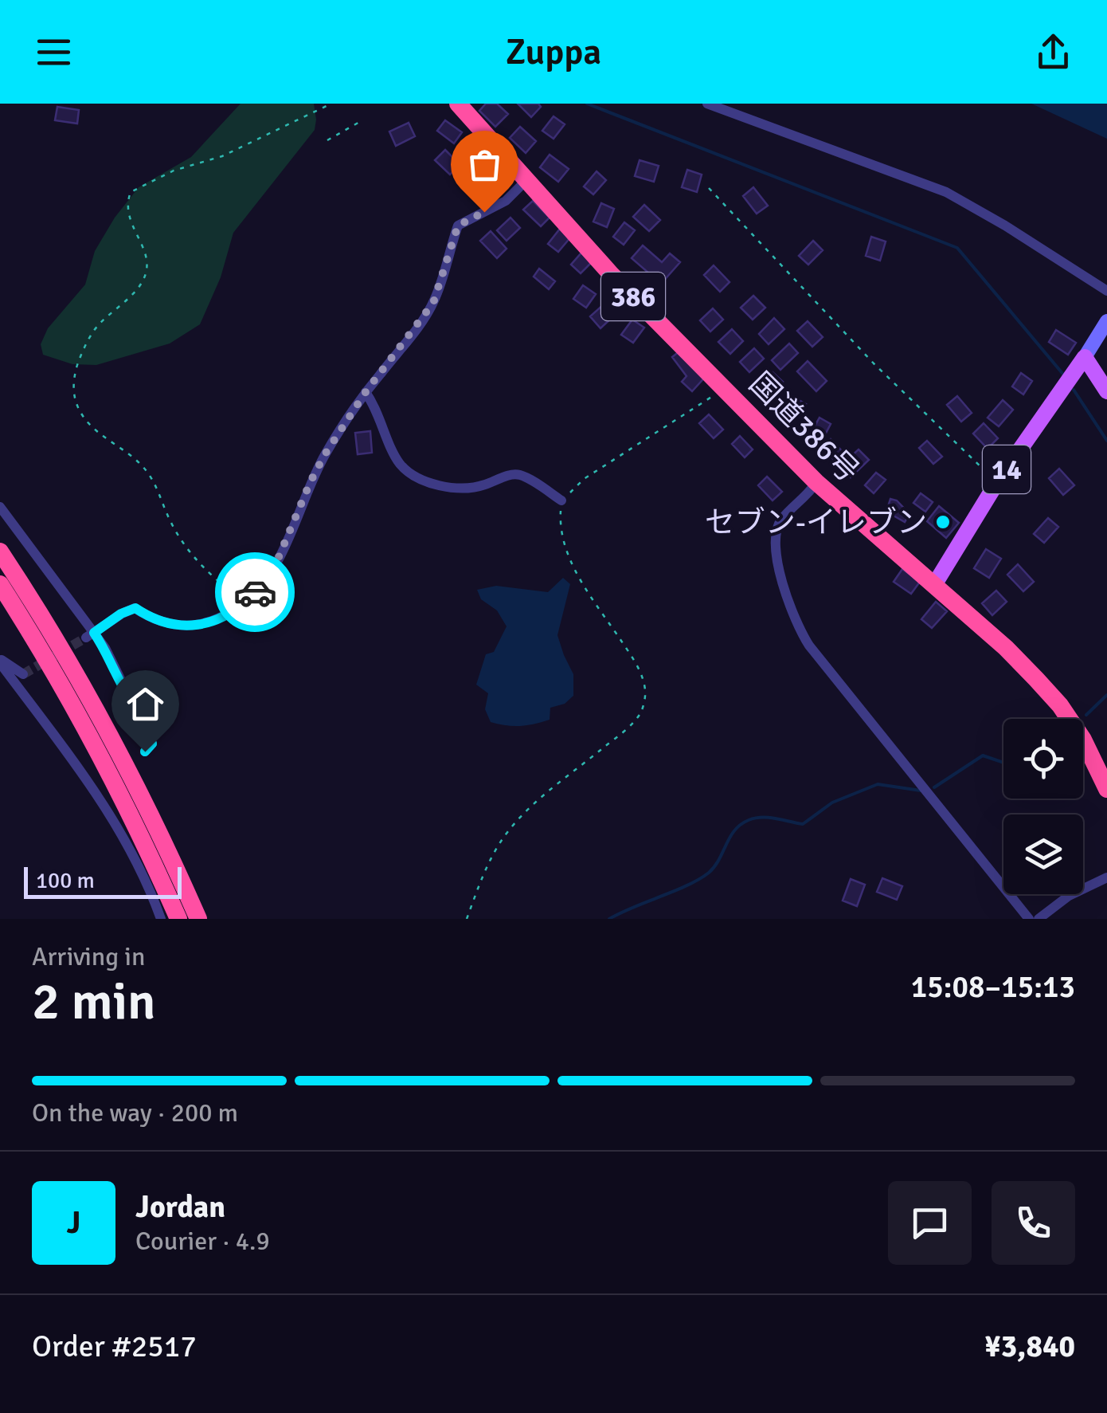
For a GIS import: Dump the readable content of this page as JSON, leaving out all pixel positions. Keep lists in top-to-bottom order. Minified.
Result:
{"streets":{"highway":["386","国道386号"],"main road":["14"]},"crossings":[["国道386号","14"]],"places":["セブン-イレブン"],"scale_bar":"100 m","page":{"header":"Zuppa","scale":"100 m","heading":["2 min","Arriving in","15:08–15:13"],"panel":["Jordan","Courier · 4.9","Order #2517","¥3,840"],"bar":"On the way · 200 m","round":"J"}}
